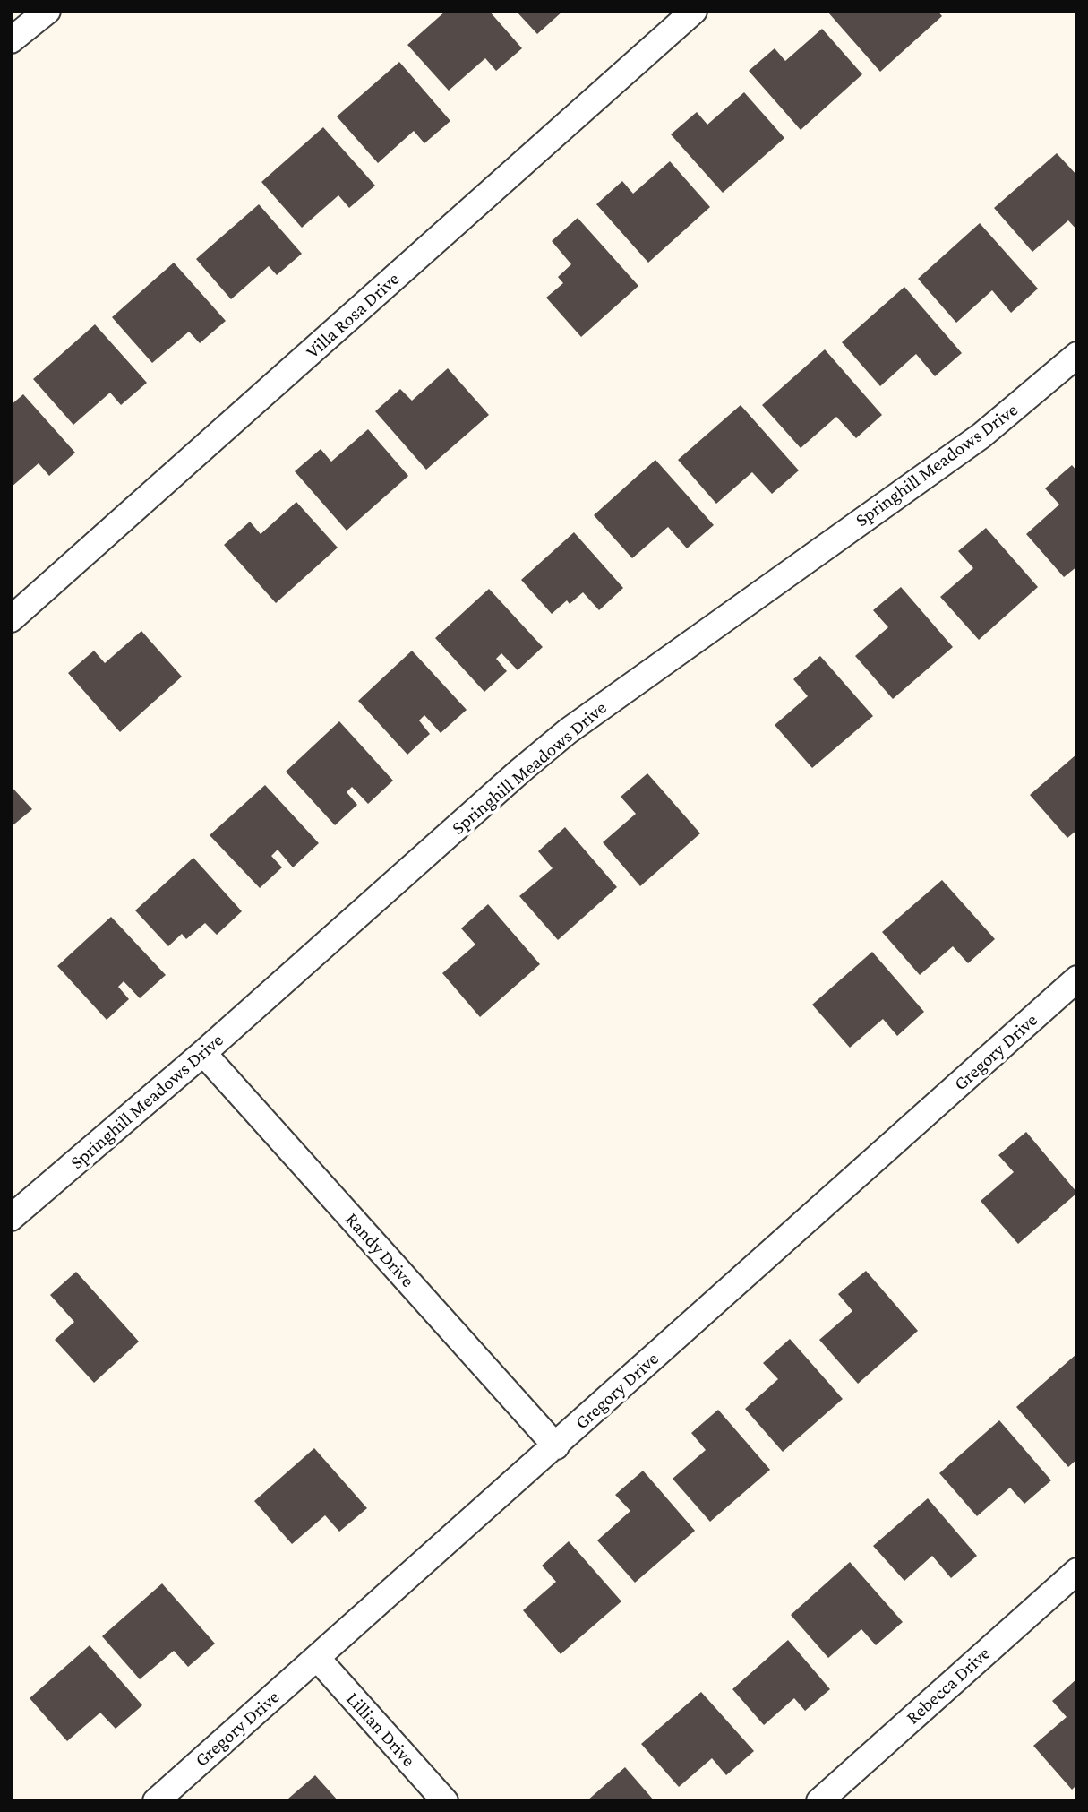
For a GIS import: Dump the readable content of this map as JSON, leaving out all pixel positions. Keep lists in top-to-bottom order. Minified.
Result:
{"streets":{"street":["Villa Rosa Drive","Springhill Meadows Drive","Gregory Drive","Randy Drive","Rebecca Drive","Lillian Drive"]},"crossings":[["Springhill Meadows Drive","Randy Drive"],["Gregory Drive","Randy Drive"],["Gregory Drive","Lillian Drive"]]}
